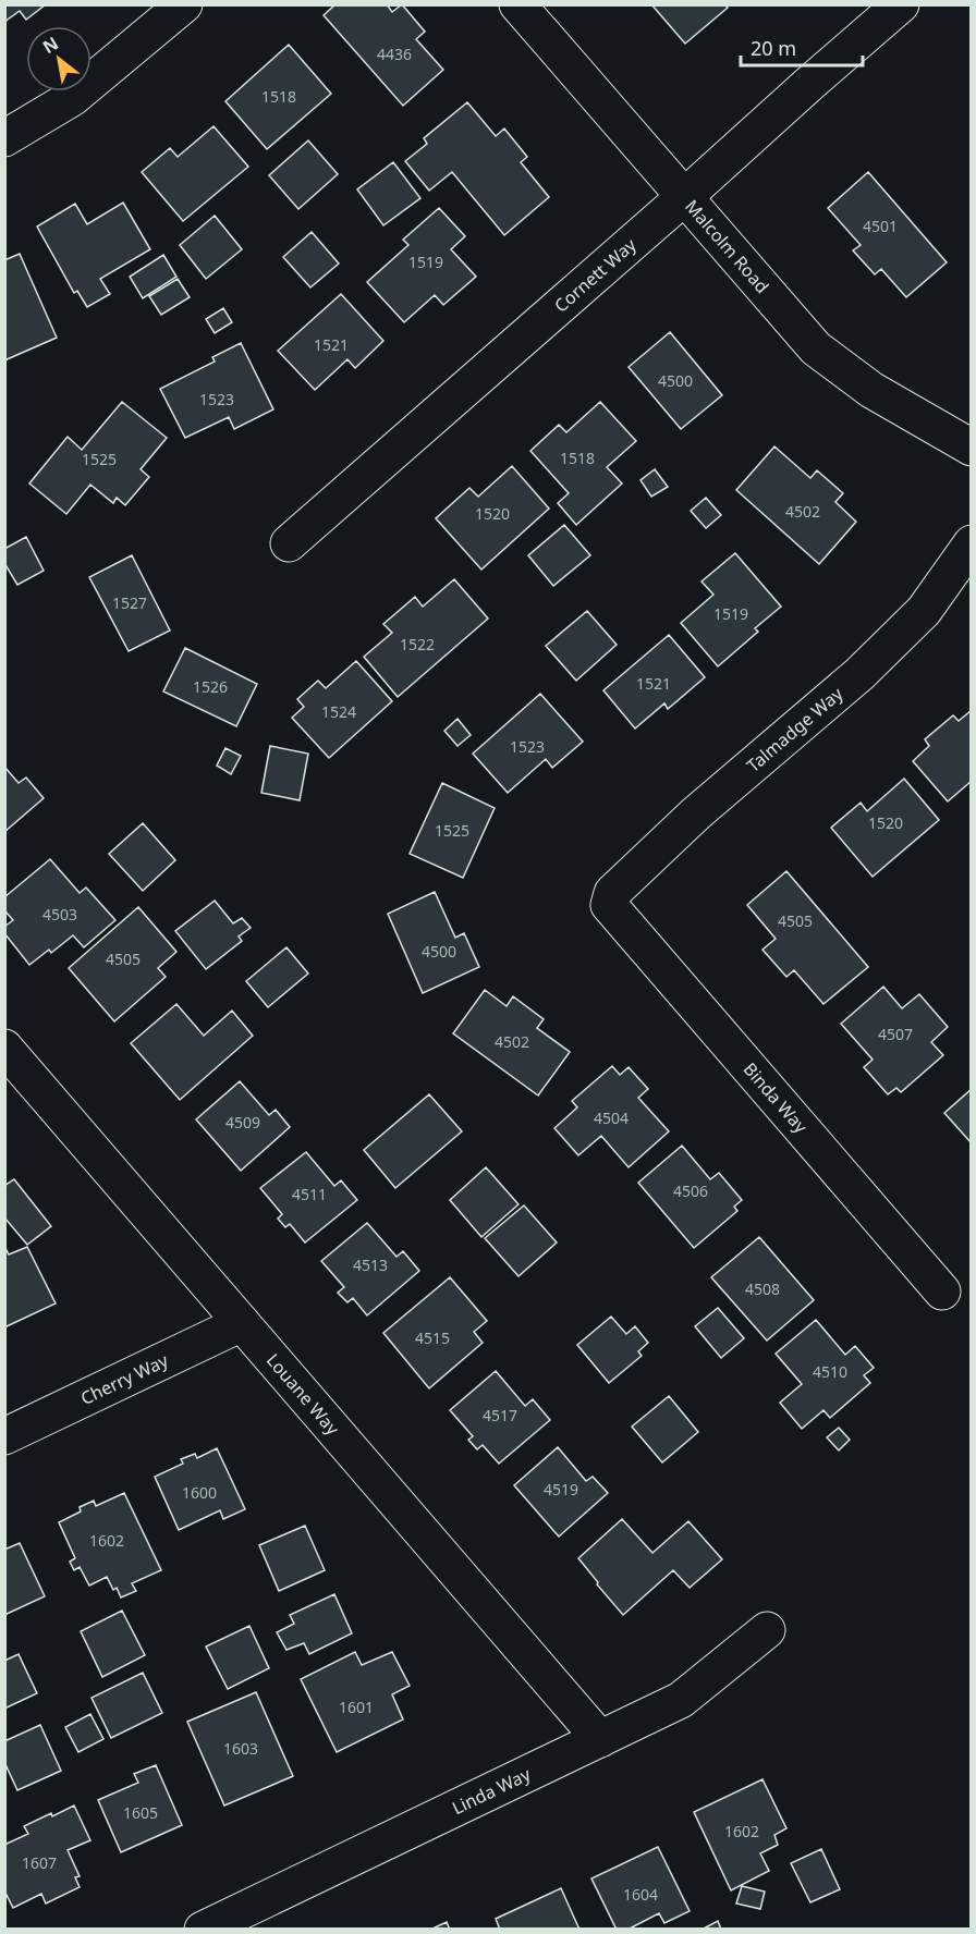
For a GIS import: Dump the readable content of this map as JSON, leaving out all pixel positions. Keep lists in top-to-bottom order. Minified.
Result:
{"streets":{"street":["Malcolm Road","Cornett Way","Talmadge Way","Binda Way","Cherry Way","Louane Way","Linda Way"]},"crossings":[["Malcolm Road","Cornett Way"],["Talmadge Way","Binda Way"],["Cherry Way","Louane Way"],["Louane Way","Linda Way"]],"house_numbers":["4436","1518","4501","1519","1521","4500","1523","1518","1525","4502","1520","1527","1519","1522","1521","1526","1524","1523","1520","1525","4503","4505","4500","4505","4507","4502","4504","4509","4506","4511","4513","4508","4515","4510","4517","4519","1600","1602","1601","1603","1605","1602","1607","1604"],"scale_bar":"20 m","north":"top left"}
